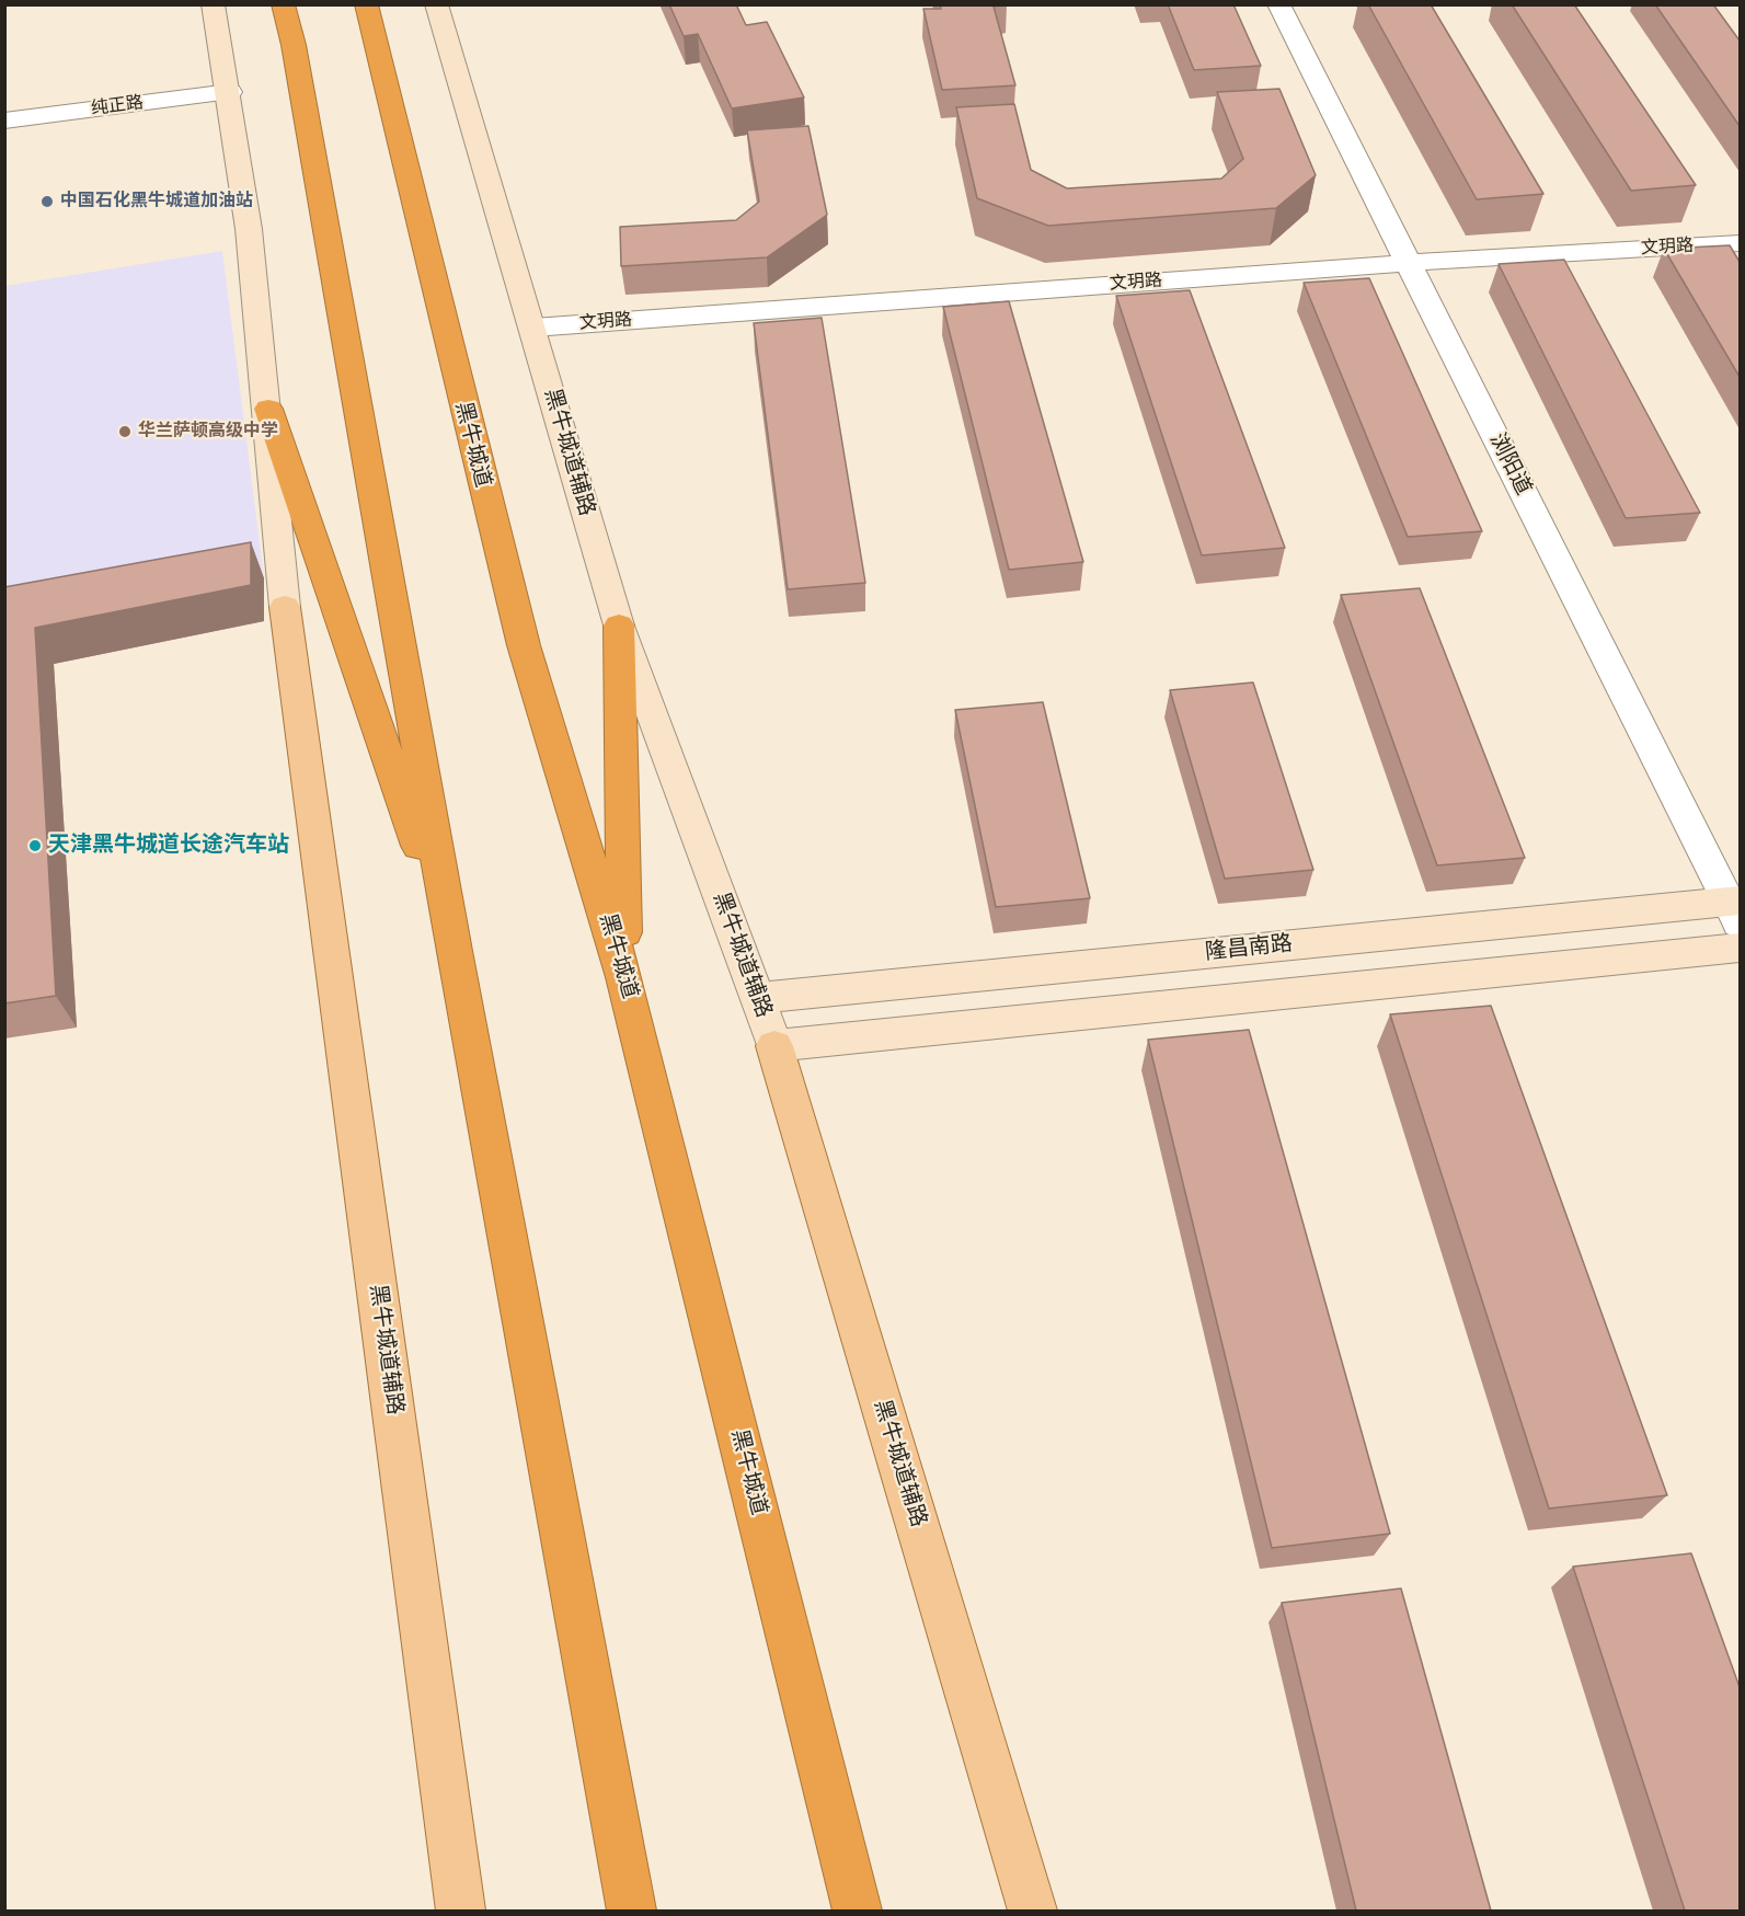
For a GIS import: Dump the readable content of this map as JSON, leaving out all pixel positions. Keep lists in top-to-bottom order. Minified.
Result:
{"streets":{"highway":["黑牛城道"],"main road":["黑牛城道辅路","隆昌南路"],"street":["纯正路","文玥路","浏阳道"]},"crossings":[["纯正路","黑牛城道辅路"],["文玥路","黑牛城道辅路"],["文玥路","浏阳道"],["黑牛城道辅路","隆昌南路"],["浏阳道","隆昌南路"]],"places":["中国石化黑牛城道加油站","华兰萨顿高级中学","天津黑牛城道长途汽车站"]}
